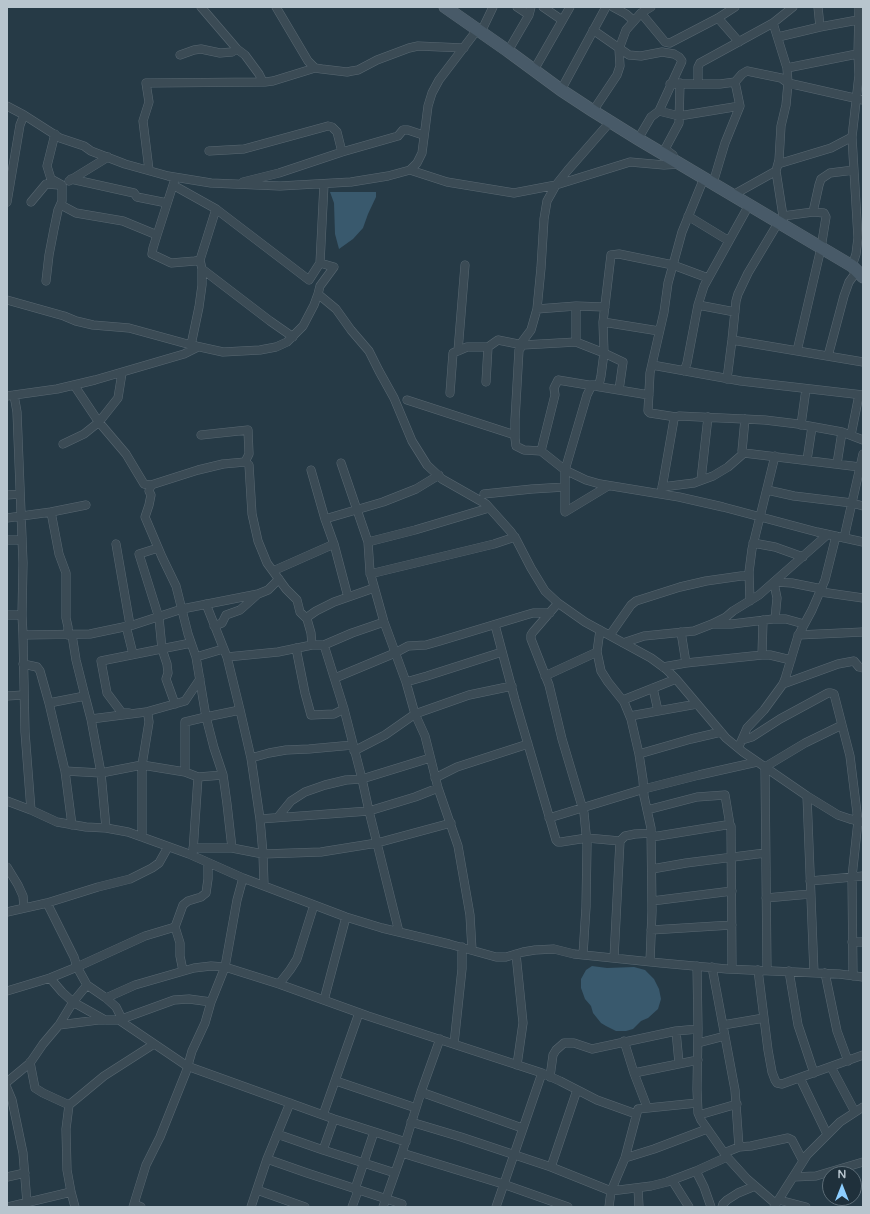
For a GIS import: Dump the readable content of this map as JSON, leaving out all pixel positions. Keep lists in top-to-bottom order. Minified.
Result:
{"north":"top"}
